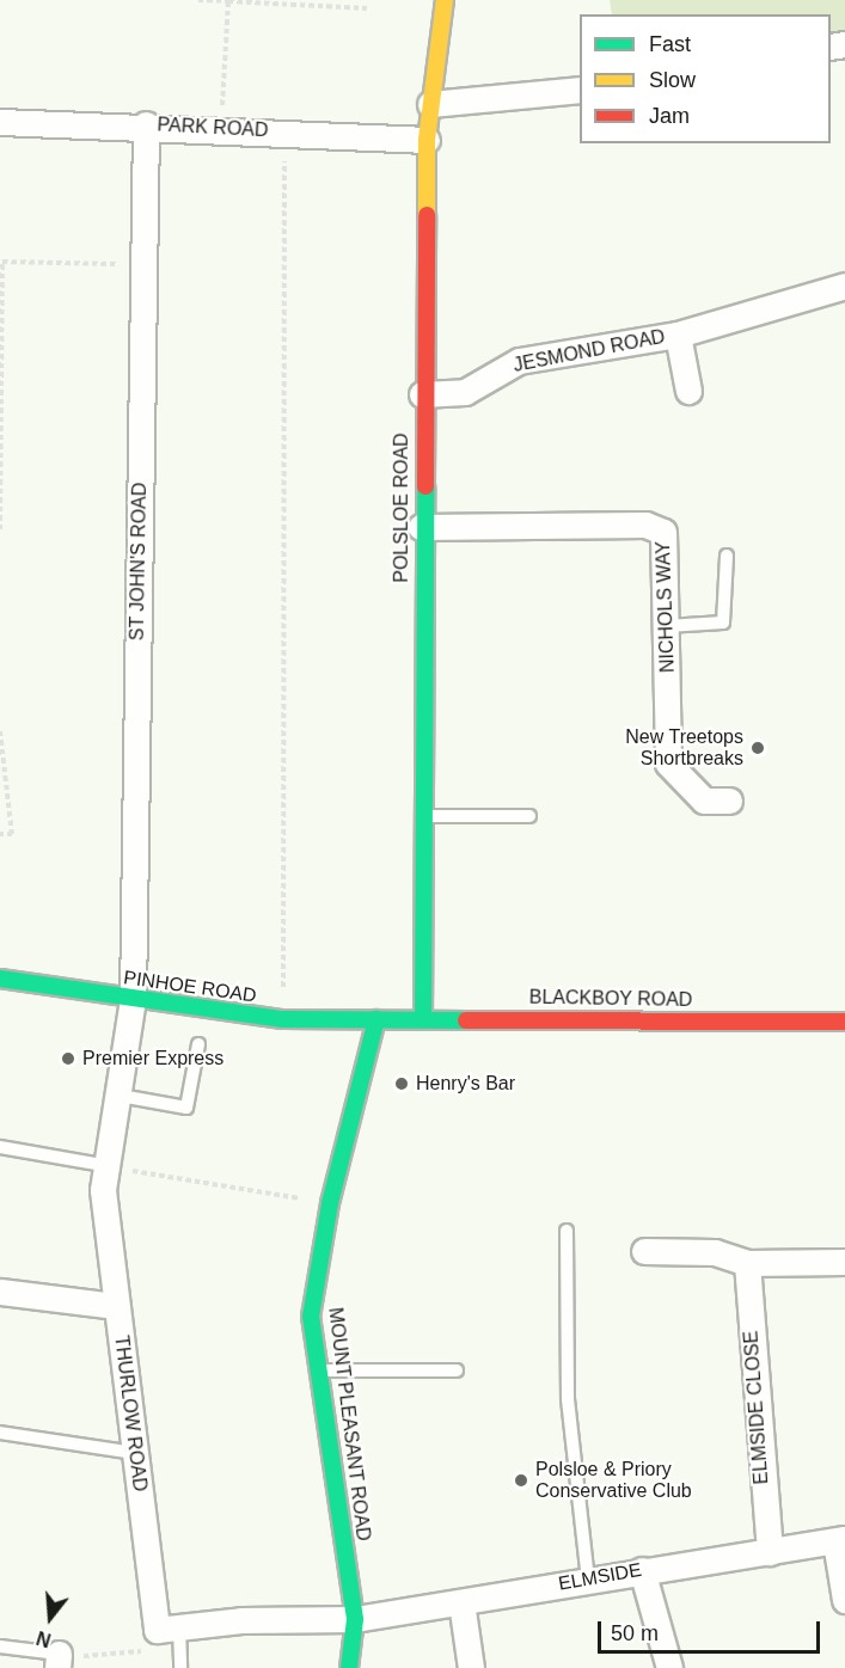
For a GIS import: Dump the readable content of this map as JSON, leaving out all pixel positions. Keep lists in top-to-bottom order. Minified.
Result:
{"streets":{"street":["PARK ROAD","JESMOND ROAD","POLSLOE ROAD","ST JOHN'S ROAD","NICHOLS WAY","PINHOE ROAD","BLACKBOY ROAD","ELMSIDE CLOSE","THURLOW ROAD","MOUNT PLEASANT ROAD","ELMSIDE"]},"crossings":[["PARK ROAD","POLSLOE ROAD"],["PARK ROAD","ST JOHN'S ROAD"],["JESMOND ROAD","POLSLOE ROAD"],["POLSLOE ROAD","NICHOLS WAY"],["POLSLOE ROAD","BLACKBOY ROAD"],["ST JOHN'S ROAD","PINHOE ROAD"],["ST JOHN'S ROAD","THURLOW ROAD"],["PINHOE ROAD","BLACKBOY ROAD"],["PINHOE ROAD","THURLOW ROAD"],["PINHOE ROAD","MOUNT PLEASANT ROAD"],["BLACKBOY ROAD","MOUNT PLEASANT ROAD"],["ELMSIDE CLOSE","ELMSIDE"],["MOUNT PLEASANT ROAD","ELMSIDE"]],"places":["New Treetops Shortbreaks","Premier Express","Henry's Bar","Polsloe & Priory Conservative Club"],"legend":["Fast","Slow","Jam"],"scale_bar":"50 m","north":"bottom"}
